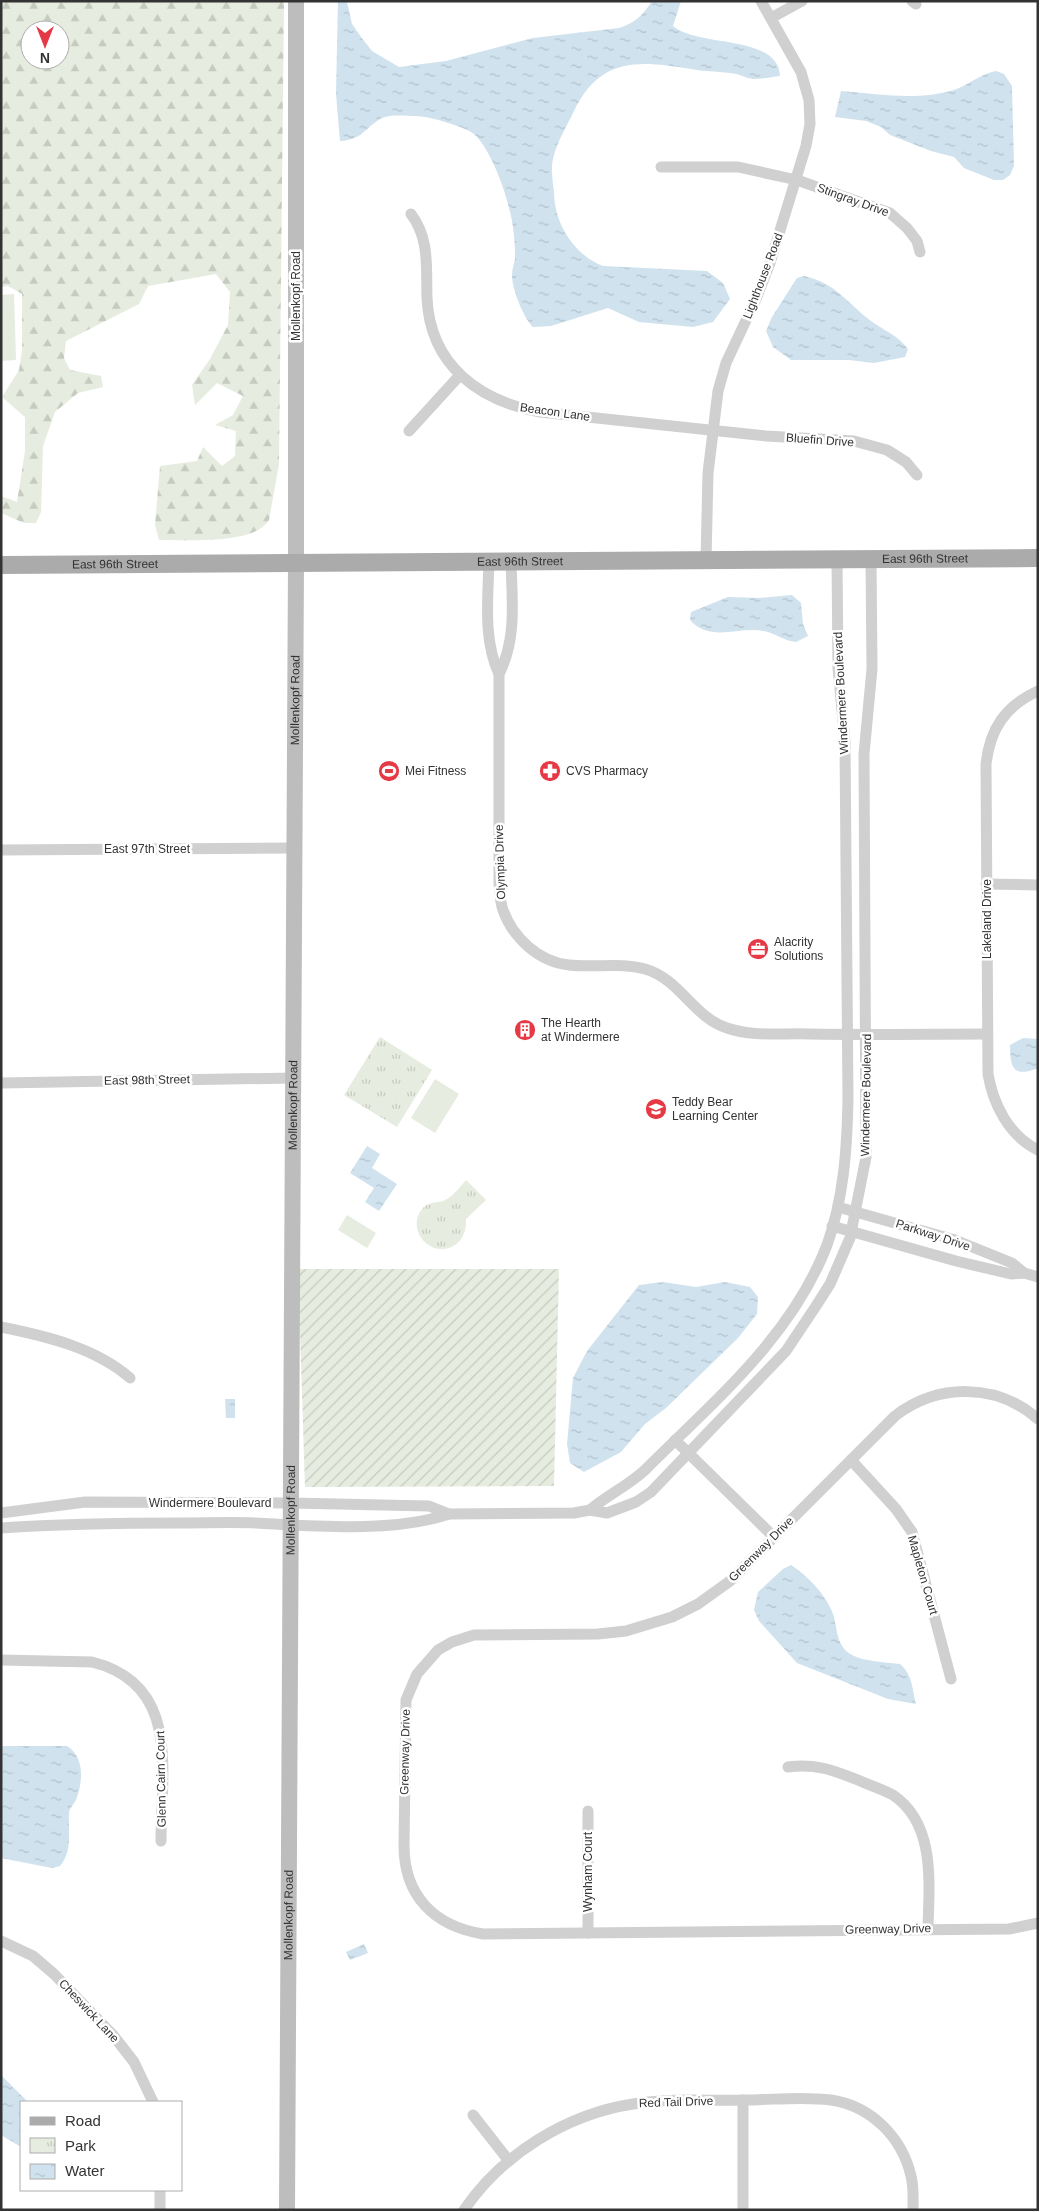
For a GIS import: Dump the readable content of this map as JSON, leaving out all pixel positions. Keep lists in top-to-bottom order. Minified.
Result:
{"streets":{"main road":["East 96th Street"],"street":["Stingray Drive","Lighthouse Road","Mollenkopf Road","Beacon Lane","Bluefin Drive","Windermere Boulevard","East 97th Street","Olympia Drive","Lakeland Drive","East 98th Street","Parkway Drive","Greenway Drive","Mapleton Court","Glenn Cairn Court","Wynham Court","Cheswick Lane","Red Tail Drive"]},"crossings":[["Stingray Drive","Lighthouse Road"],["Lighthouse Road","Beacon Lane"],["Lighthouse Road","Bluefin Drive"],["Lighthouse Road","East 96th Street"],["Mollenkopf Road","East 96th Street"],["Mollenkopf Road","Windermere Boulevard"],["Mollenkopf Road","East 97th Street"],["Mollenkopf Road","East 98th Street"],["Beacon Lane","Bluefin Drive"],["East 96th Street","Windermere Boulevard"],["East 96th Street","Olympia Drive"],["Windermere Boulevard","Olympia Drive"],["Windermere Boulevard","Parkway Drive"],["Olympia Drive","Lakeland Drive"],["Greenway Drive","Mapleton Court"],["Greenway Drive","Wynham Court"]],"places":{"sports":["Mei Fitness"],"pharmacy":["CVS Pharmacy"],"office":["Alacrity Solutions"],"building":["The Hearth at Windermere"],"school or university":["Teddy Bear Learning Center"]},"legend":["Road","Park","Water"],"north":"bottom"}
